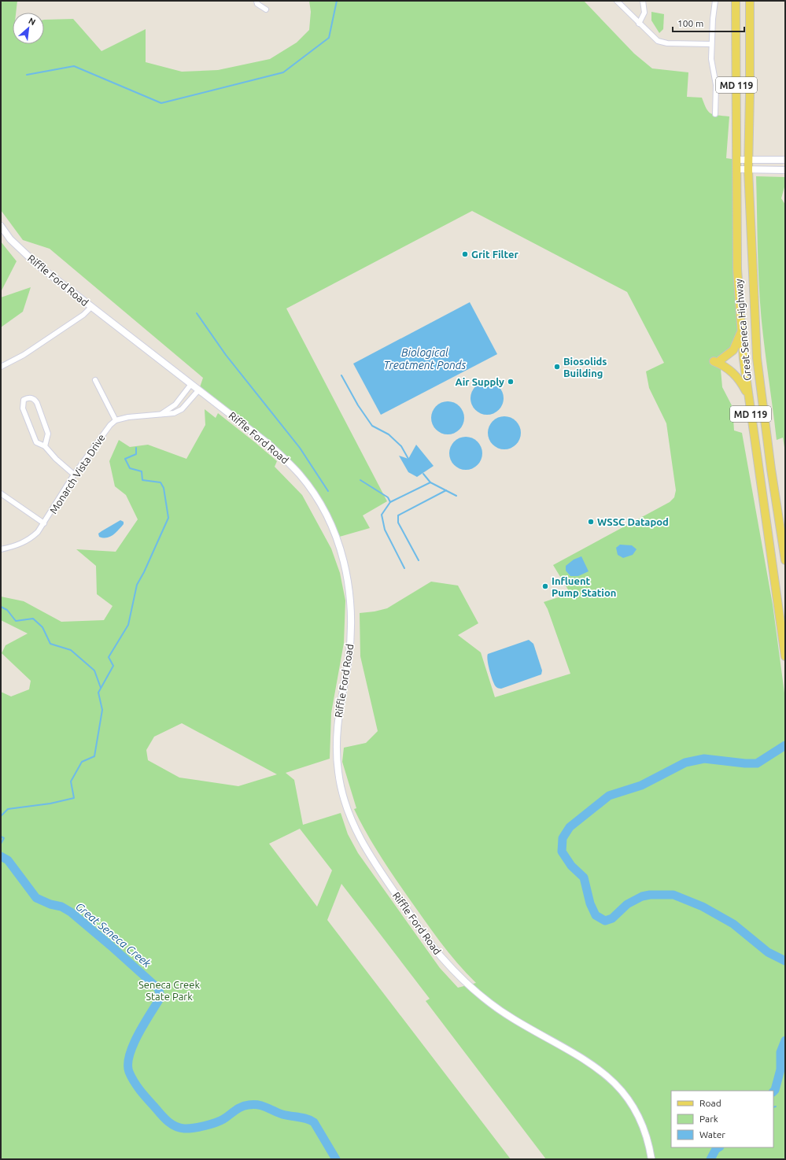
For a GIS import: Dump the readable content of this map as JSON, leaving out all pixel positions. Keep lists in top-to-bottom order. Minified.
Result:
{"streets":{"main road":["MD 119","Great Seneca Highway"],"street":["Riffle Ford Road","Monarch Vista Drive"]},"water":["Biological Treatment Ponds","Great Seneca Creek"],"parks":["Seneca Creek State Park"],"places":["Grit Filter","Biosolids Building","Air Supply","WSSC Datapod","Influent Pump Station"],"legend":["Road","Park","Water"],"scale_bar":"100 m","north":"top right"}
